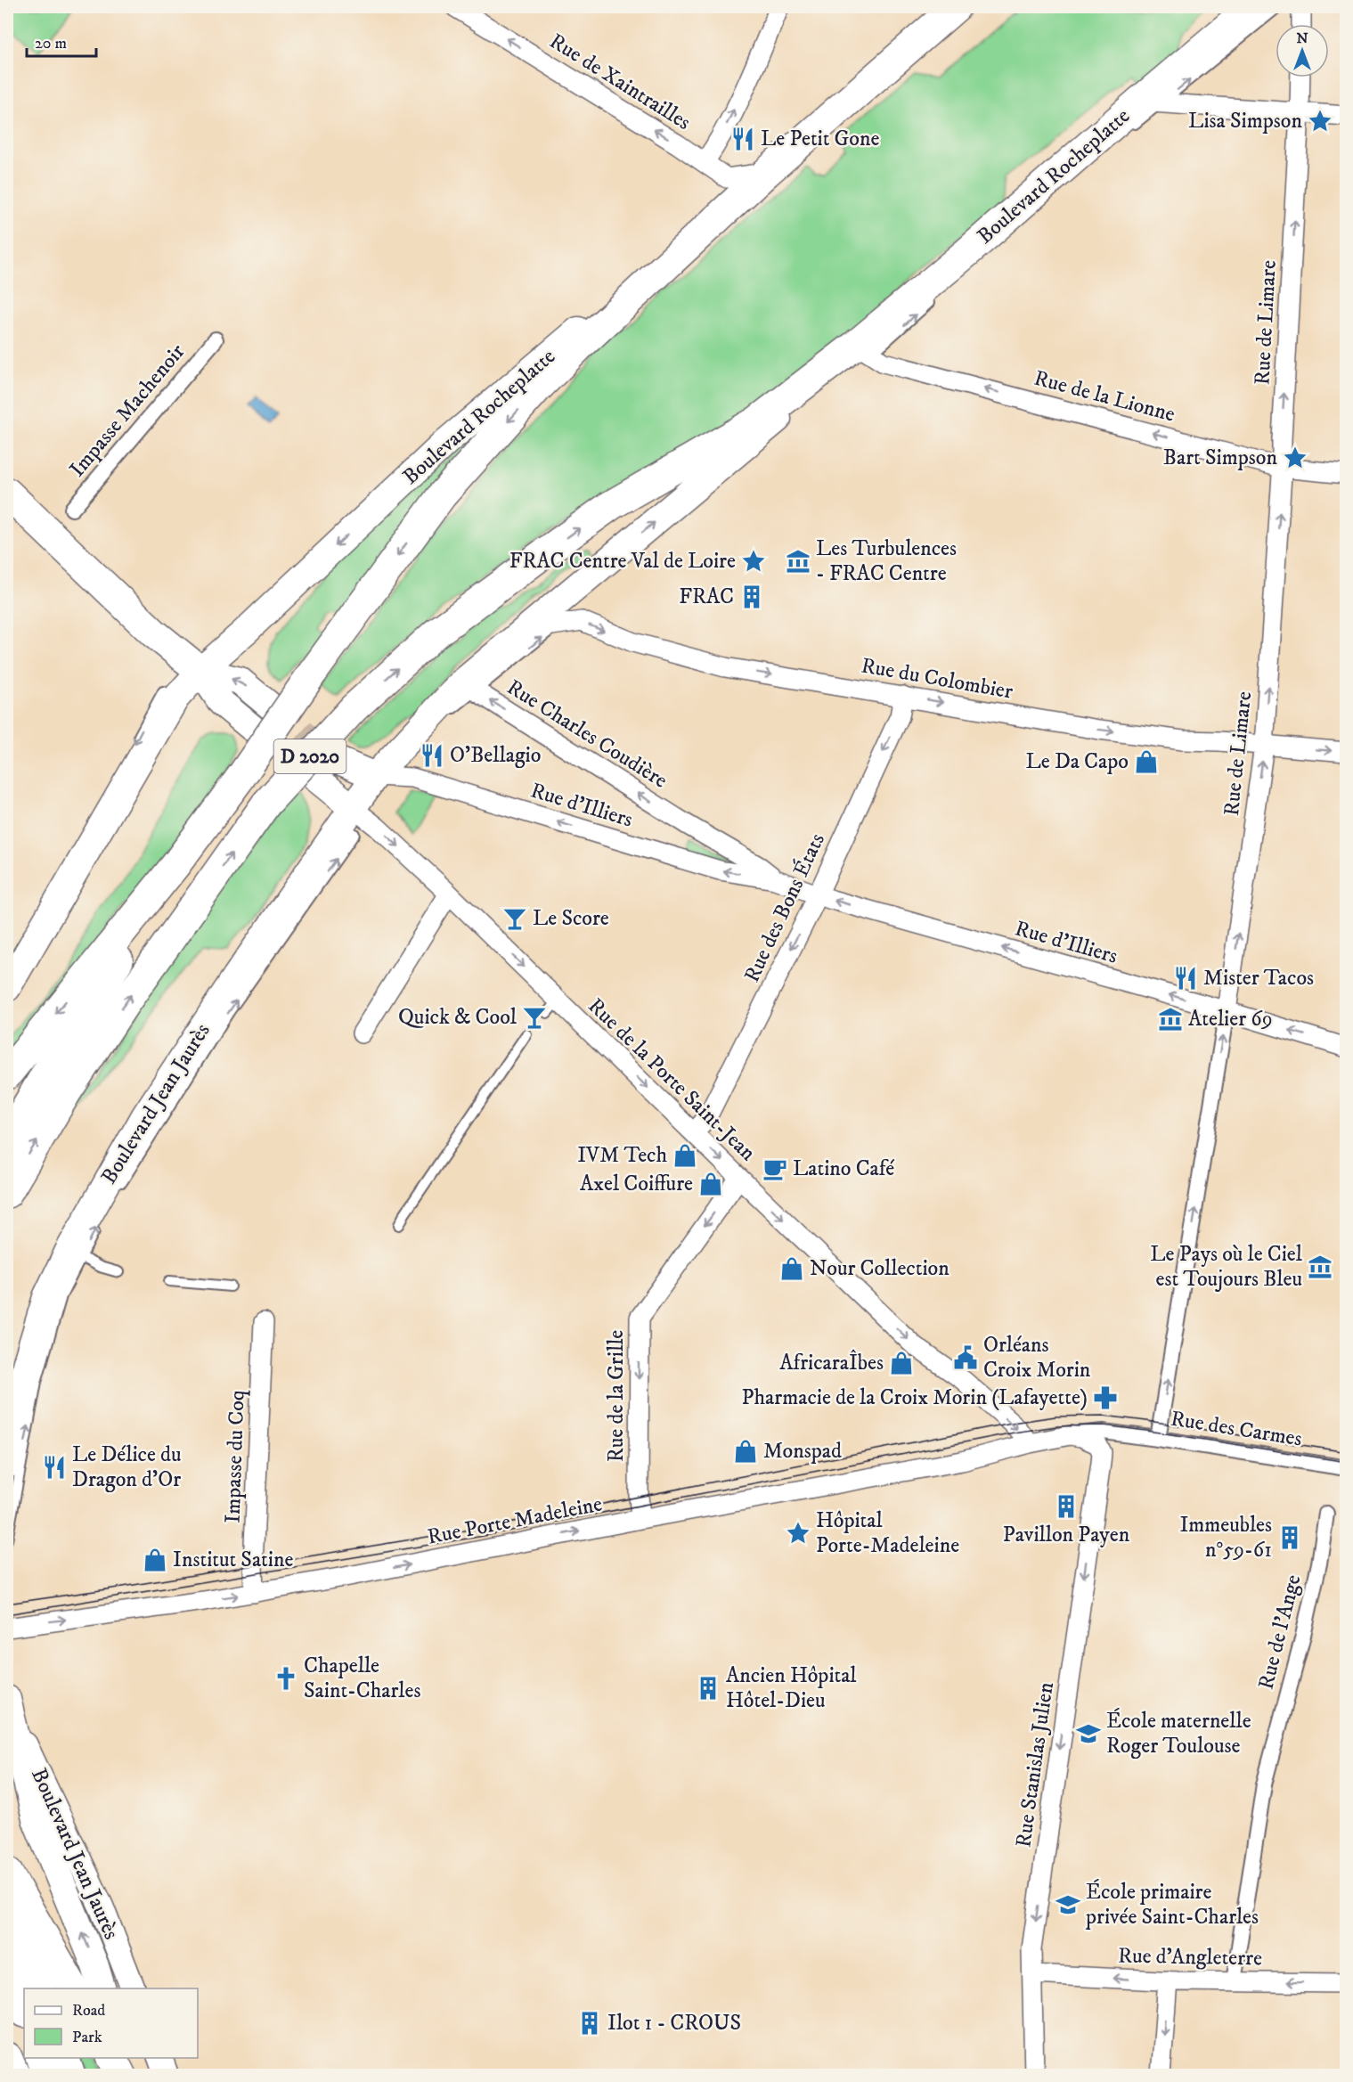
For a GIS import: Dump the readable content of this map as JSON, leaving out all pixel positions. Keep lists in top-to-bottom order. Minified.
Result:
{"streets":{"main road":["Boulevard Rocheplatte","D 2020","Boulevard Jean Jaurès"],"street":["Rue de Xaintrailles","Rue de Limare","Rue de la Lionne","Impasse Machenoir","Rue du Colombier","Rue Charles Coudière","Rue d'Illiers","Rue des Bons États","Rue de la Porte Saint-Jean","Rue de la Grille","Rue des Carmes","Impasse du Coq","Rue Porte Madeleine","Rue de l'Ange","Rue Stanislas Julien","Rue d'Angleterre"]},"crossings":[["Rue de Xaintrailles","Boulevard Rocheplatte"],["Boulevard Rocheplatte","Rue de la Lionne"],["Boulevard Rocheplatte","Rue du Colombier"],["Boulevard Rocheplatte","Rue Charles Coudière"],["Boulevard Rocheplatte","Rue d'Illiers"],["Boulevard Rocheplatte","Boulevard Jean Jaurès"],["Rue de Limare","Rue de la Lionne"],["Rue de Limare","Rue du Colombier"],["Rue de Limare","Rue d'Illiers"],["Rue de Limare","Rue des Carmes"],["Rue du Colombier","Rue des Bons États"],["Rue Charles Coudière","Rue d'Illiers"],["Rue d'Illiers","Rue des Bons États"],["Rue d'Illiers","Boulevard Jean Jaurès"],["Rue des Bons États","Rue de la Porte Saint-Jean"],["Rue de la Porte Saint-Jean","Boulevard Jean Jaurès"],["Rue de la Porte Saint-Jean","Rue de la Grille"],["Rue de la Porte Saint-Jean","Rue Porte Madeleine"],["Rue de la Grille","Rue Porte Madeleine"],["Rue des Carmes","Rue Porte Madeleine"],["Rue des Carmes","Rue Stanislas Julien"],["Impasse du Coq","Rue Porte Madeleine"],["Rue Porte Madeleine","Rue Stanislas Julien"],["Rue de l'Ange","Rue d'Angleterre"],["Rue Stanislas Julien","Rue d'Angleterre"]],"one_way":["Rue de Xaintrailles","Rue de Limare","Rue de la Lionne","Rue du Colombier","Rue Charles Coudière","Rue d'Illiers","Rue des Bons États","Rue de la Porte Saint-Jean","Rue de la Grille","Rue Porte Madeleine","Rue Stanislas Julien","Rue d'Angleterre"],"places":{"place":["Lisa Simpson","Bart Simpson","FRAC Centre Val de Loire","Hôpital Porte-Madeleine"],"restaurant":["Le Petit Gone","O'Bellagio","Mister Tacos","Le Délice du Dragon d'Or"],"museum":["Les Turbulences - FRAC Centre","Atelier 69","Le Pays où le Ciel est Toujours Bleu"],"building":["FRAC","Pavillon Payen","Immeubles n°59-61","Ancien Hôpital Hôtel-Dieu","Ilot 1 - CROUS"],"shop":["Le Da Capo","IVM Tech","Axel Coiffure","Nour Collection","AfricaraÎbes","Monspad","Institut Satine"],"bar":["Le Score","Quick & Cool"],"cafe":["Latino Café"],"public building":["Orléans Croix Morin"],"pharmacy":["Pharmacie de la Croix Morin (Lafayette)"],"church":["Chapelle Saint-Charles"],"school or university":["École maternelle Roger Toulouse","École primaire privée Saint-Charles"]},"legend":["Road","Park"],"scale_bar":"20 m","north":"top"}
